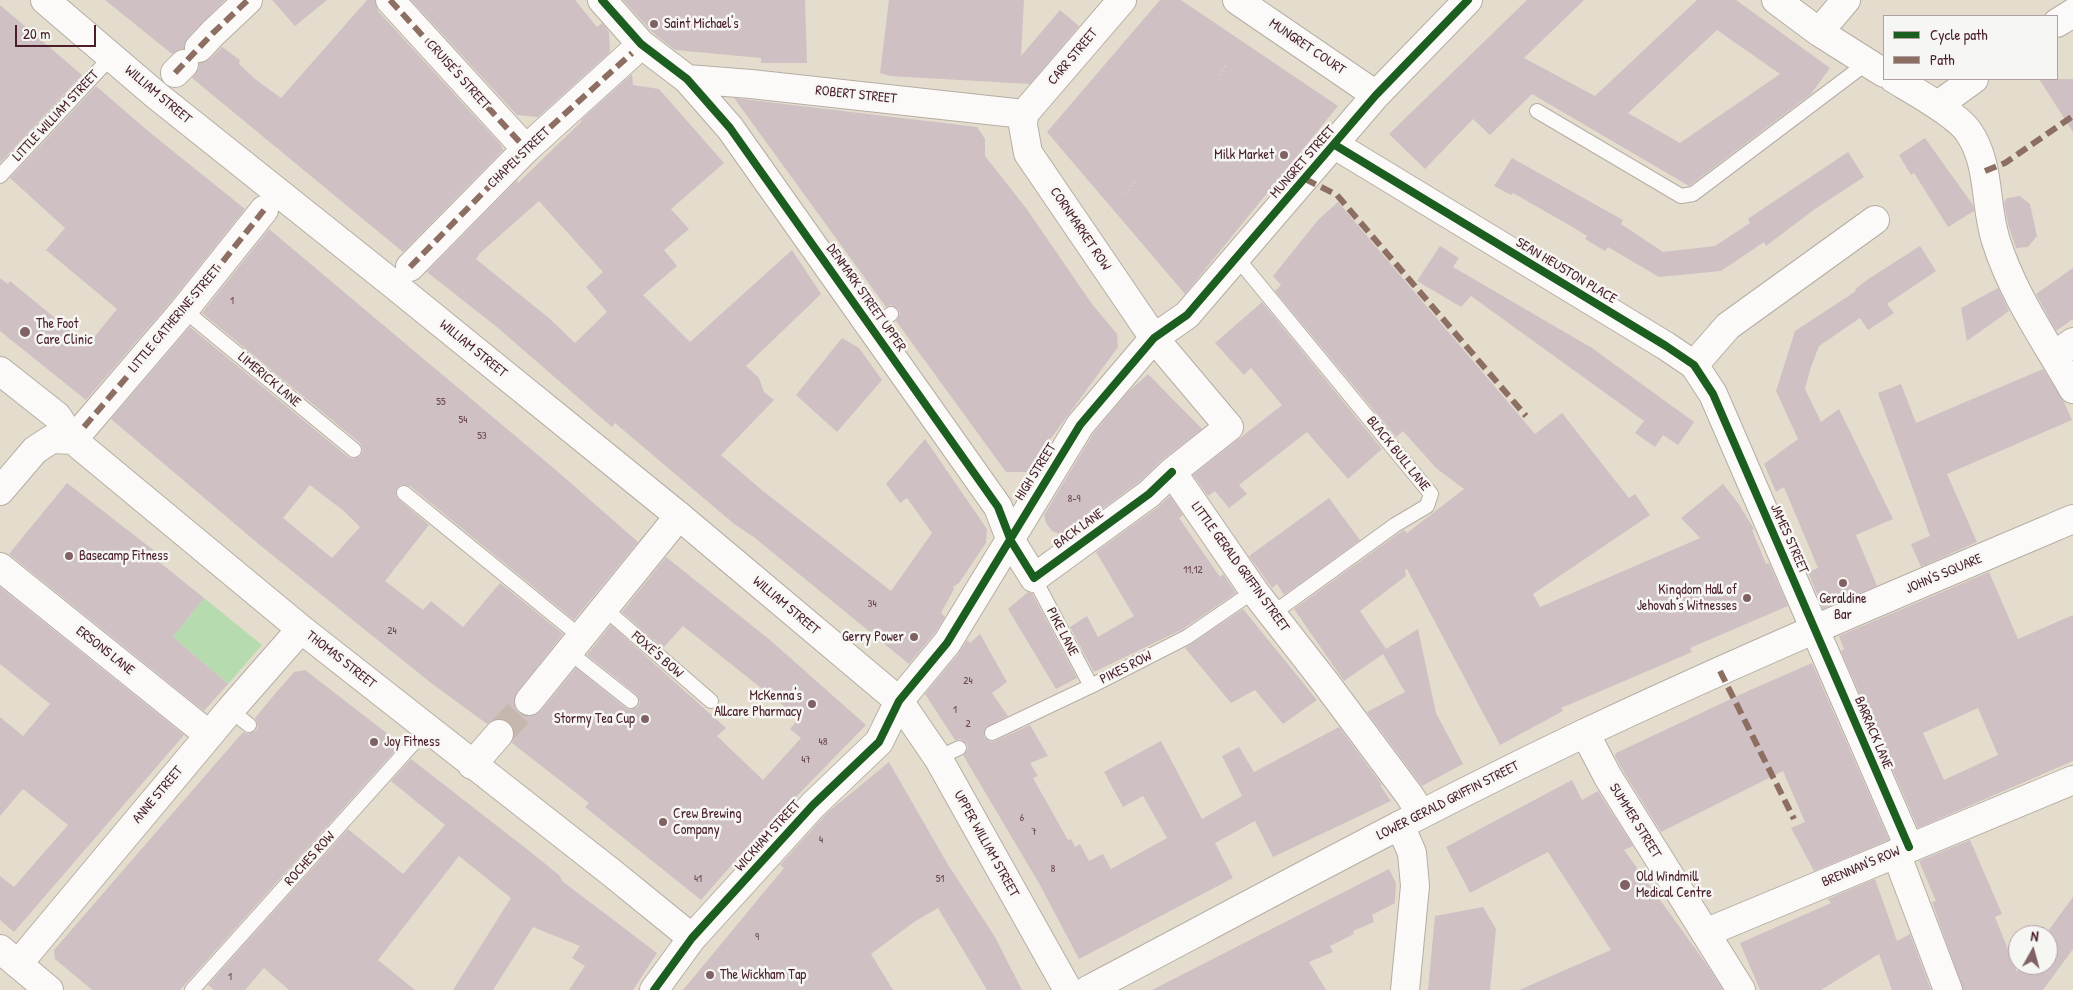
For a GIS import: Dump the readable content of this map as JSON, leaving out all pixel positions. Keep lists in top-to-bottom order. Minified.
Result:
{"streets":{"street":["MUNGRET COURT","CARR STREET","CRUISE'S STREET","WILLIAM STREET","ROBERT STREET","CHAPEL STREET","MUNGRET STREET","CORNMARKET ROW","SEAN HEUSTON PLACE","DENMARK STREET UPPER","LITTLE CATHERINE STREET","HIGH STREET","BACK LANE","JAMES STREET","LITTLE GERALD GRIFFIN STREET","JOHN'S SQUARE","ERSONS LANE","THOMAS STREET","BARRACK LANE","ANNE STREET","LOWER GERALD GRIFFIN STREET","SUMMER STREET","WICKHAM STREET","UPPER WILLIAM STREET","BRENNAN'S ROW"],"lane":["LITTLE WILLIAM STREET","LIMERICK LANE","BLACK BULL LANE","PIKE LANE","FOXE'S BOW","PIKES ROW","ROCHES ROW"]},"crossings":[["MUNGRET COURT","MUNGRET STREET"],["CARR STREET","ROBERT STREET"],["CARR STREET","CORNMARKET ROW"],["CRUISE'S STREET","CHAPEL STREET"],["WILLIAM STREET","LITTLE WILLIAM STREET"],["WILLIAM STREET","HIGH STREET"],["WILLIAM STREET","WICKHAM STREET"],["WILLIAM STREET","UPPER WILLIAM STREET"],["ROBERT STREET","CORNMARKET ROW"],["ROBERT STREET","DENMARK STREET UPPER"],["MUNGRET STREET","CORNMARKET ROW"],["MUNGRET STREET","SEAN HEUSTON PLACE"],["MUNGRET STREET","BLACK BULL LANE"],["MUNGRET STREET","HIGH STREET"],["CORNMARKET ROW","HIGH STREET"],["SEAN HEUSTON PLACE","JAMES STREET"],["DENMARK STREET UPPER","HIGH STREET"],["LITTLE CATHERINE STREET","LIMERICK LANE"],["LITTLE CATHERINE STREET","THOMAS STREET"],["BLACK BULL LANE","LITTLE GERALD GRIFFIN STREET"],["HIGH STREET","WICKHAM STREET"],["HIGH STREET","UPPER WILLIAM STREET"],["BACK LANE","LITTLE GERALD GRIFFIN STREET"],["BACK LANE","PIKE LANE"],["JAMES STREET","JOHN'S SQUARE"],["JAMES STREET","BARRACK LANE"],["JAMES STREET","LOWER GERALD GRIFFIN STREET"],["LITTLE GERALD GRIFFIN STREET","PIKES ROW"],["LITTLE GERALD GRIFFIN STREET","LOWER GERALD GRIFFIN STREET"],["JOHN'S SQUARE","BARRACK LANE"],["JOHN'S SQUARE","LOWER GERALD GRIFFIN STREET"],["PIKE LANE","PIKES ROW"],["ERSONS LANE","ANNE STREET"],["THOMAS STREET","ANNE STREET"],["THOMAS STREET","WICKHAM STREET"],["THOMAS STREET","ROCHES ROW"],["BARRACK LANE","LOWER GERALD GRIFFIN STREET"],["BARRACK LANE","BRENNAN'S ROW"],["LOWER GERALD GRIFFIN STREET","SUMMER STREET"],["SUMMER STREET","BRENNAN'S ROW"],["WICKHAM STREET","UPPER WILLIAM STREET"]],"places":["Saint Michael's","Milk Market","The Foot Care Clinic","Basecamp Fitness","Geraldine Bar","Kingdom Hall of Jehovah's Witnesses","Gerry Power","McKenna's Allcare Pharmacy","Stormy Tea Cup","Joy Fitness","Crew Brewing Company","Old Windmill Medical Centre","The Wickham Tap"],"house_numbers":["1","55","54","53","8-9","11,12","34","24","24","1","2","48","47","6","7","4","8","41","51","9","1"],"legend":["Cycle path","Path"],"scale_bar":"20 m","north":"top"}
